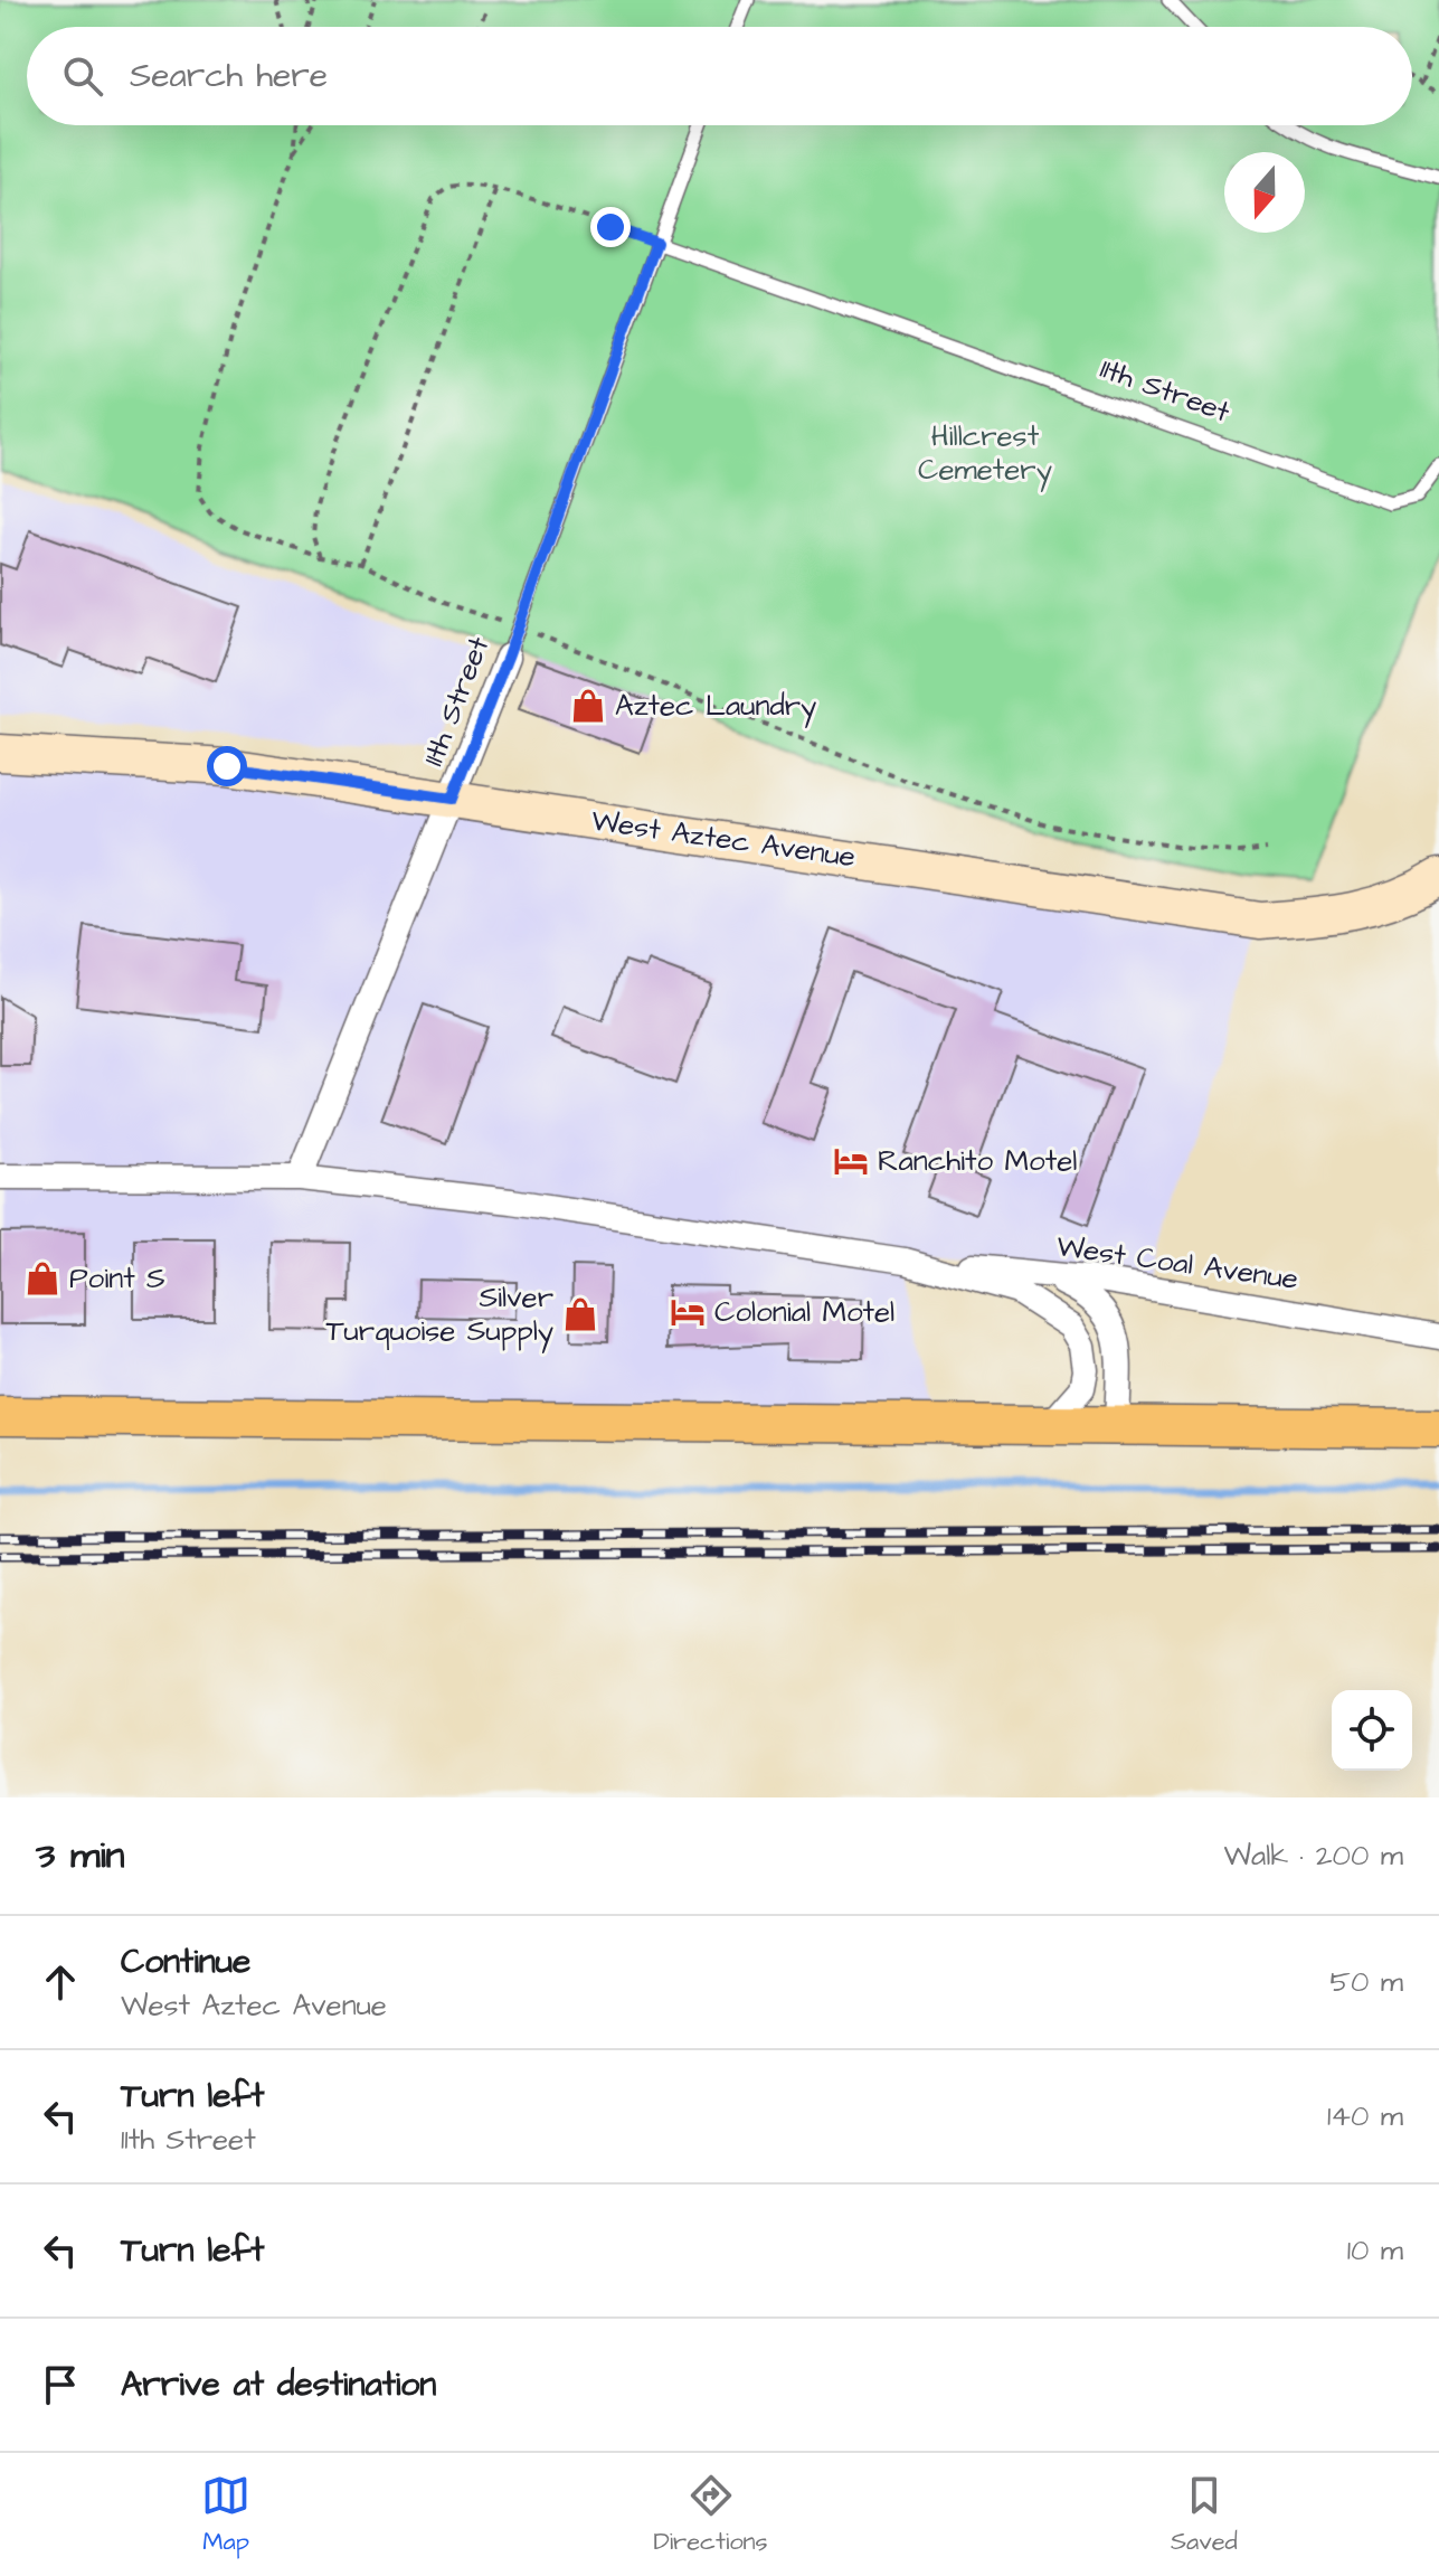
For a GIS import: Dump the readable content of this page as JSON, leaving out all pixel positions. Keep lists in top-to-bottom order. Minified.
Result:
{"streets":{"main road":["West Aztec Avenue"],"street":["11th Street","West Coal Avenue"]},"crossings":[["11th Street","West Aztec Avenue"]],"parks":["Hillcrest Cemetery"],"places":{"shop":["Aztec Laundry","Point S","Silver Turquoise Supply"],"hotel":["Ranchito Motel","Colonial Motel"]},"north":"bottom","page":{"search":"Search here","heading":["3 min","Walk · 200 m"],"list":[["Continue","West Aztec Avenue","50 m"],["Turn left","11th Street","140 m"],["Turn left","10 m"],"Arrive at destination"],"nav":["Map","Directions","Saved"]}}
